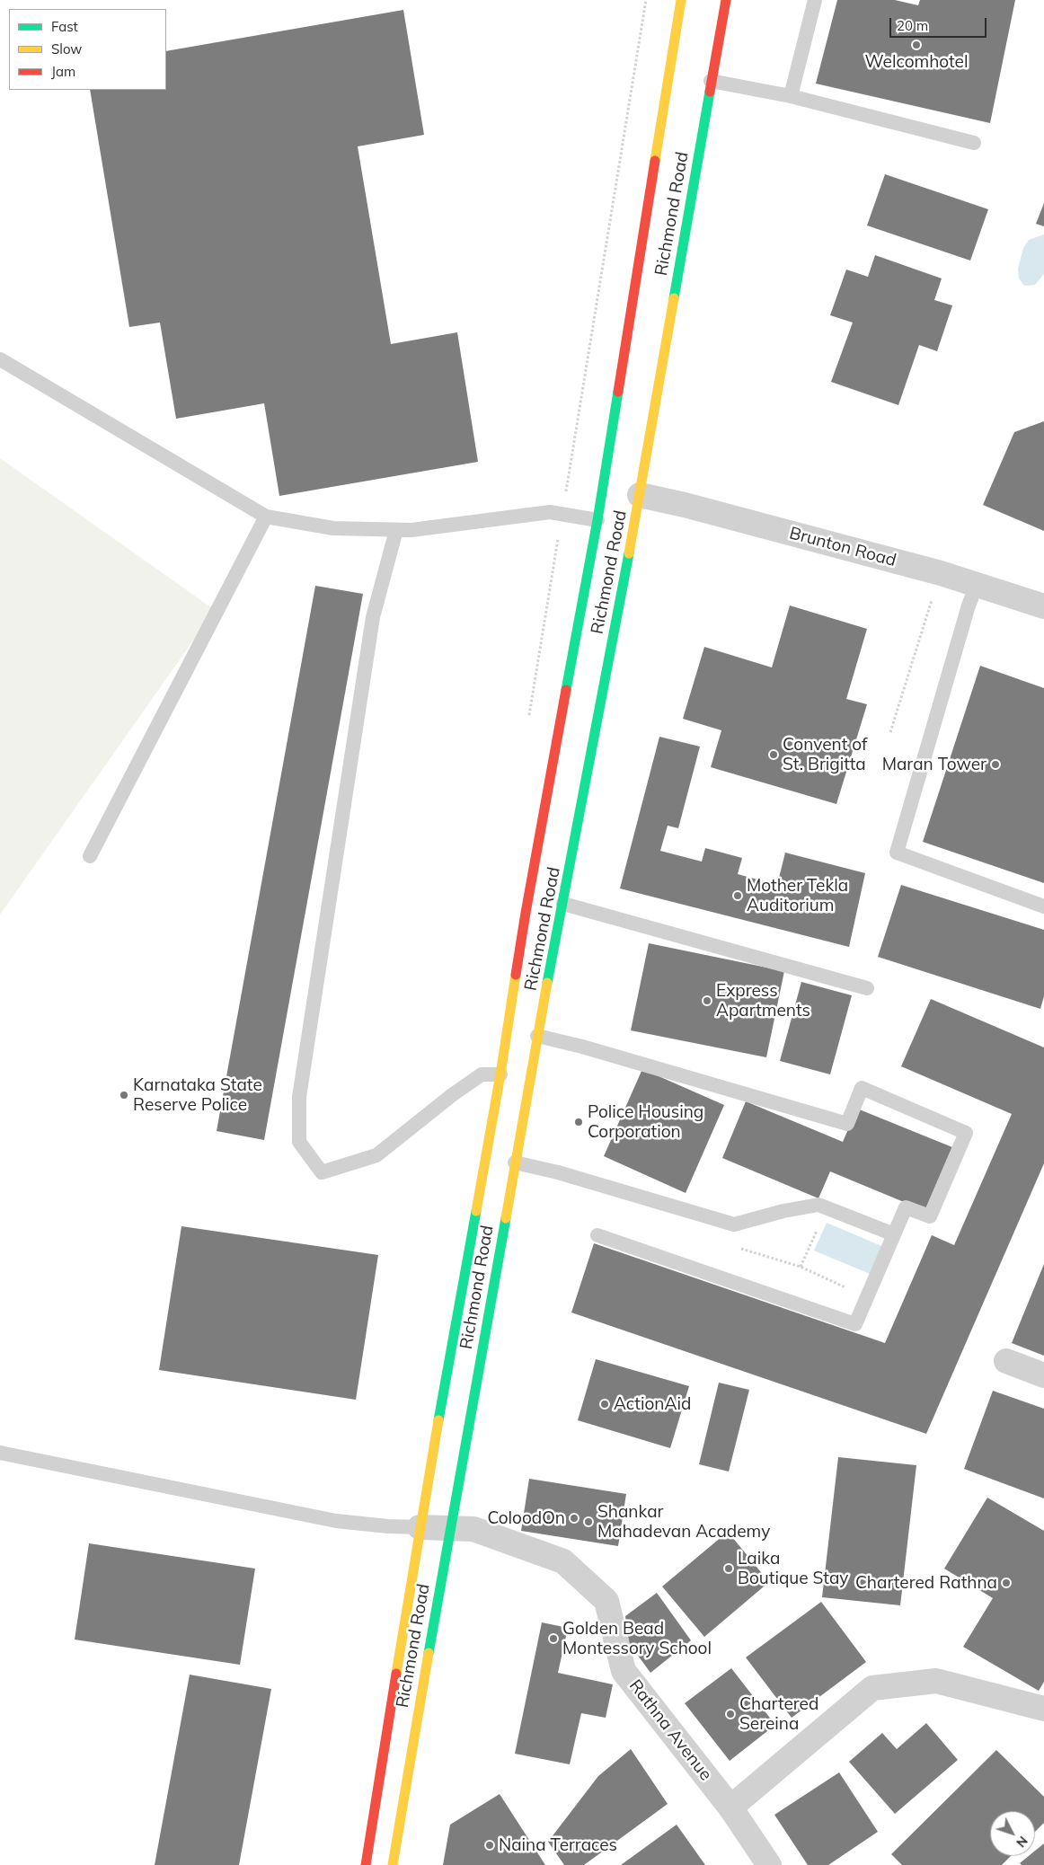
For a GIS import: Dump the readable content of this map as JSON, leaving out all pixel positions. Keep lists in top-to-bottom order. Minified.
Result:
{"streets":{"main road":["Richmond Road"],"street":["Brunton Road","Rathna Avenue"]},"crossings":[["Richmond Road","Brunton Road"],["Richmond Road","Rathna Avenue"]],"places":["Welcomhotel","Convent of St. Brigitta","Maran Tower","Mother Tekla Auditorium","Express Apartments","Karnataka State Reserve Police","Police Housing Corporation","ActionAid","ColoodOn","Shankar Mahadevan Academy","Laika Boutique Stay","Chartered Rathna","Golden Bead Montessory School","Chartered Sereina","Naina Terraces"],"legend":["Fast","Slow","Jam"],"scale_bar":"20 m","north":"bottom right"}
